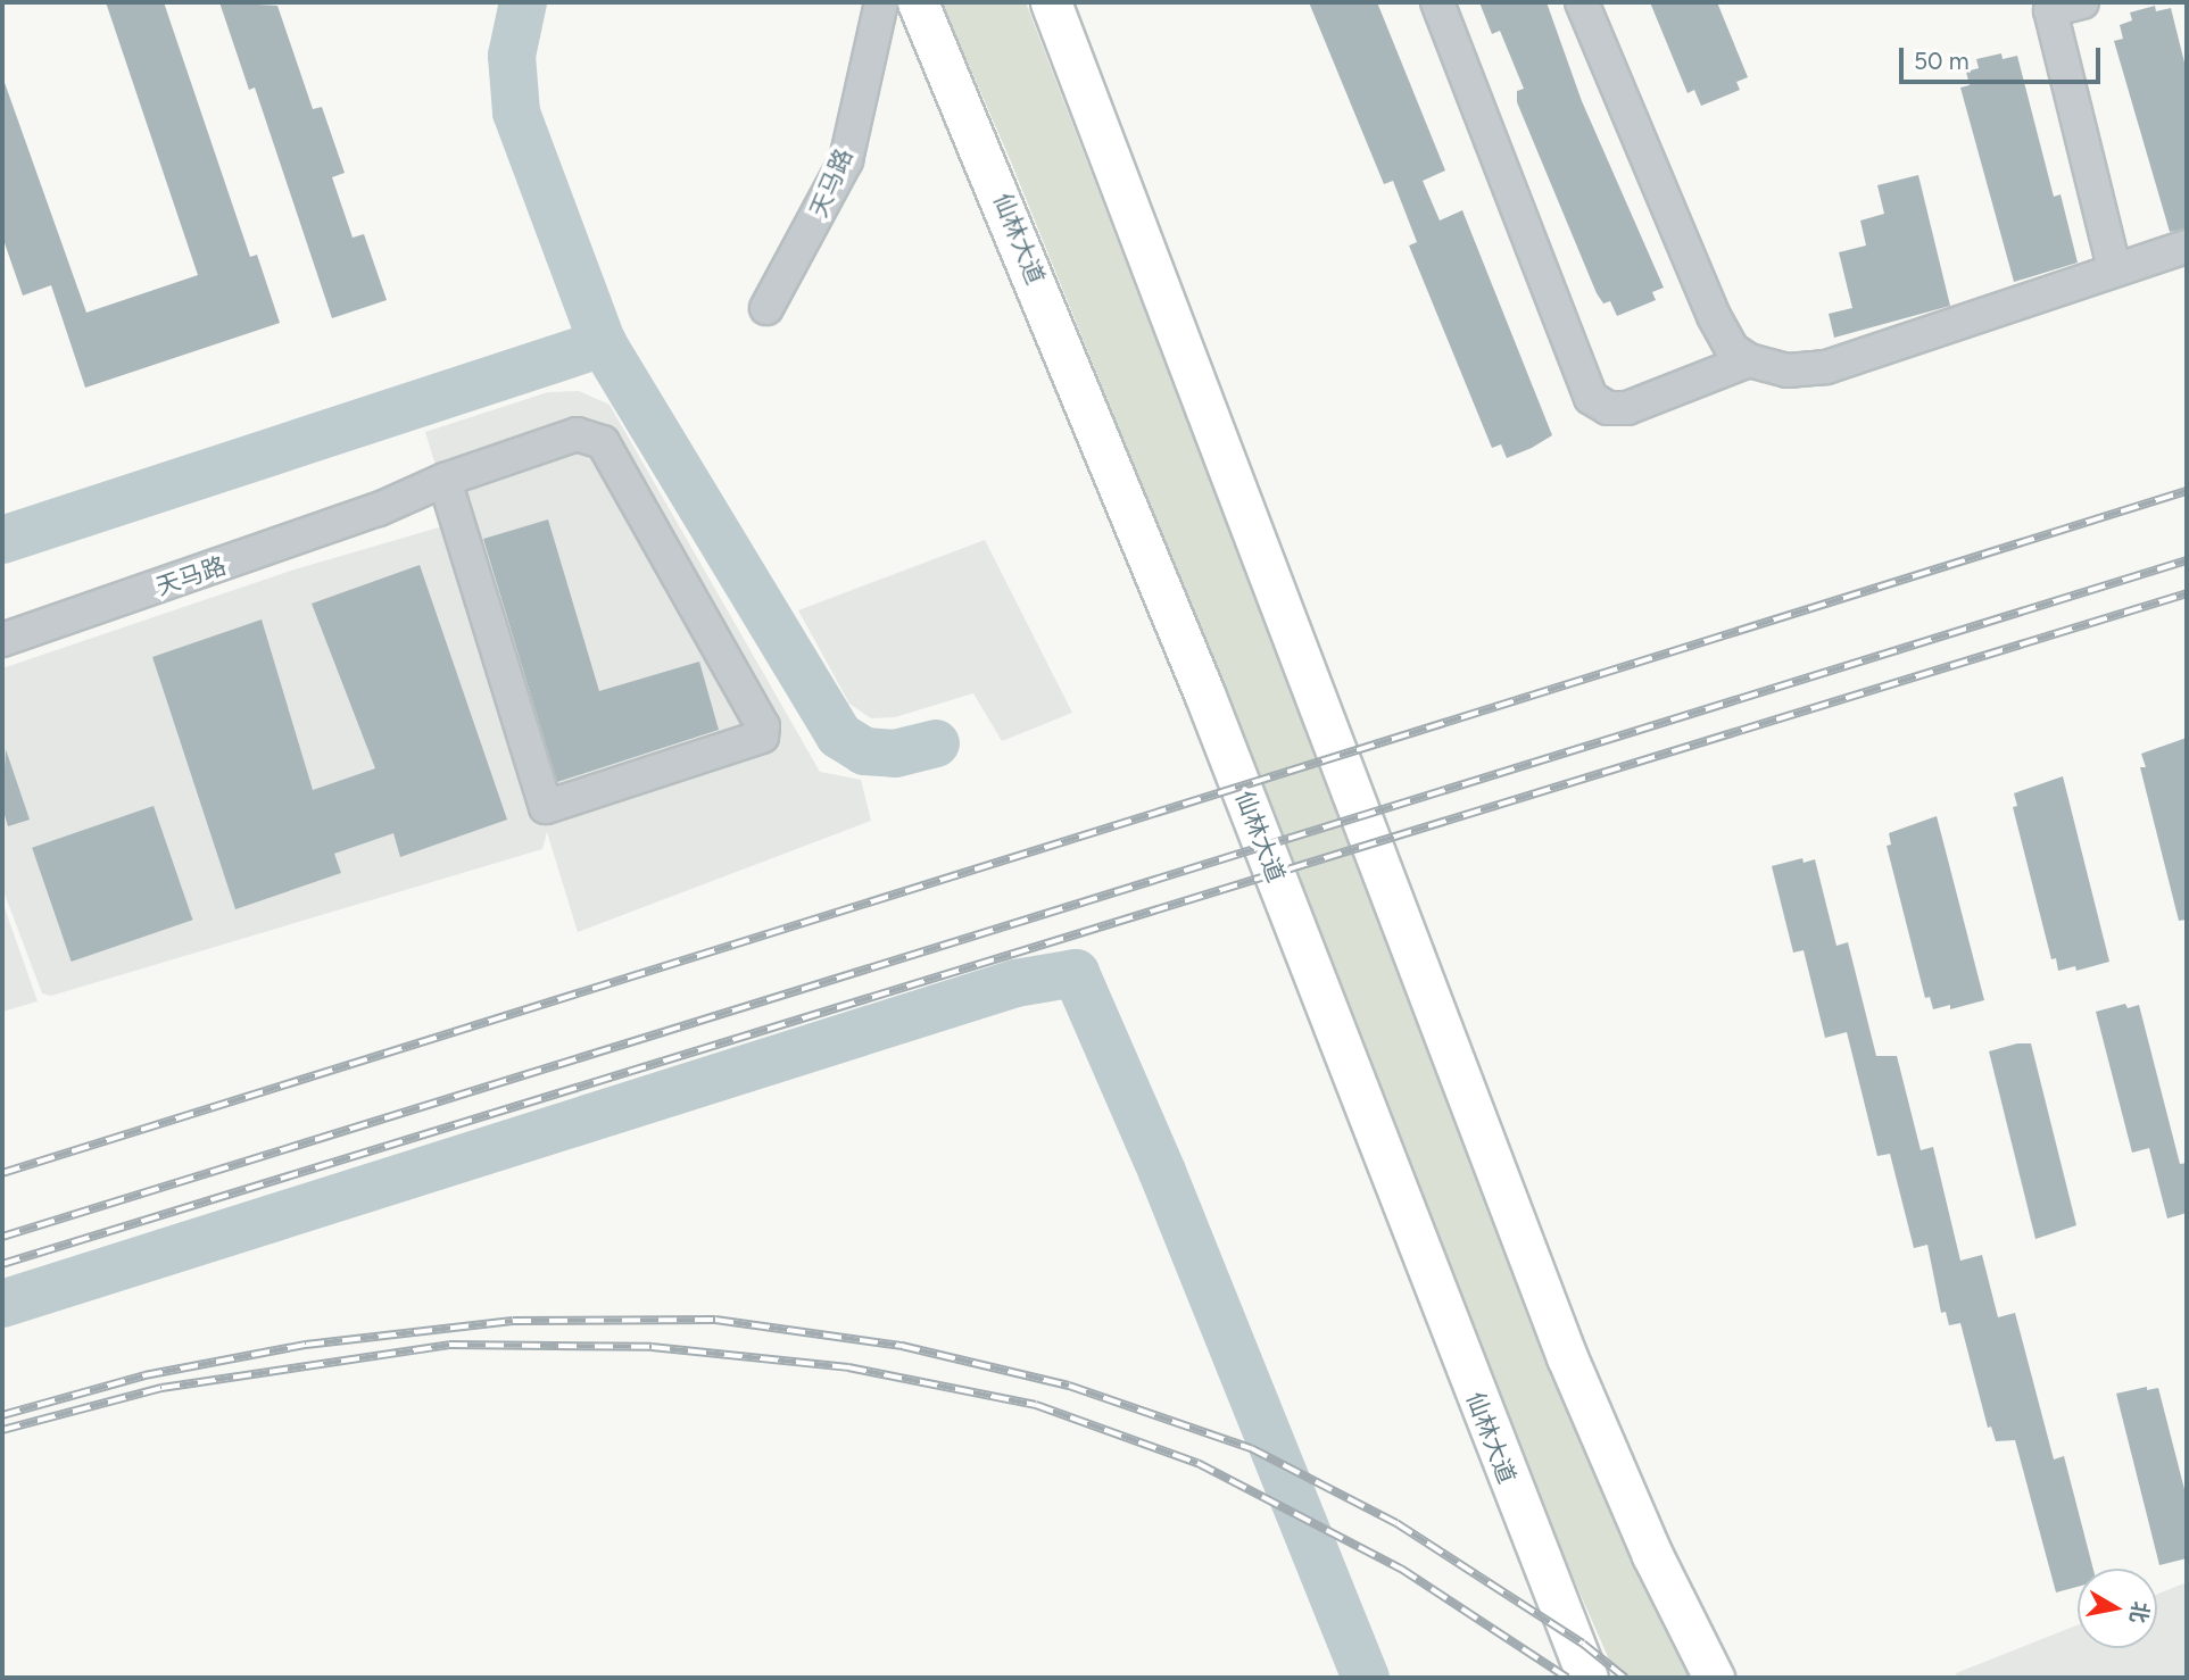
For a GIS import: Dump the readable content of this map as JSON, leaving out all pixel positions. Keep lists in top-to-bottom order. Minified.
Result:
{"streets":{"main road":["仙林大道"],"street":["天马路"]},"scale_bar":"50 m","north":"right"}
